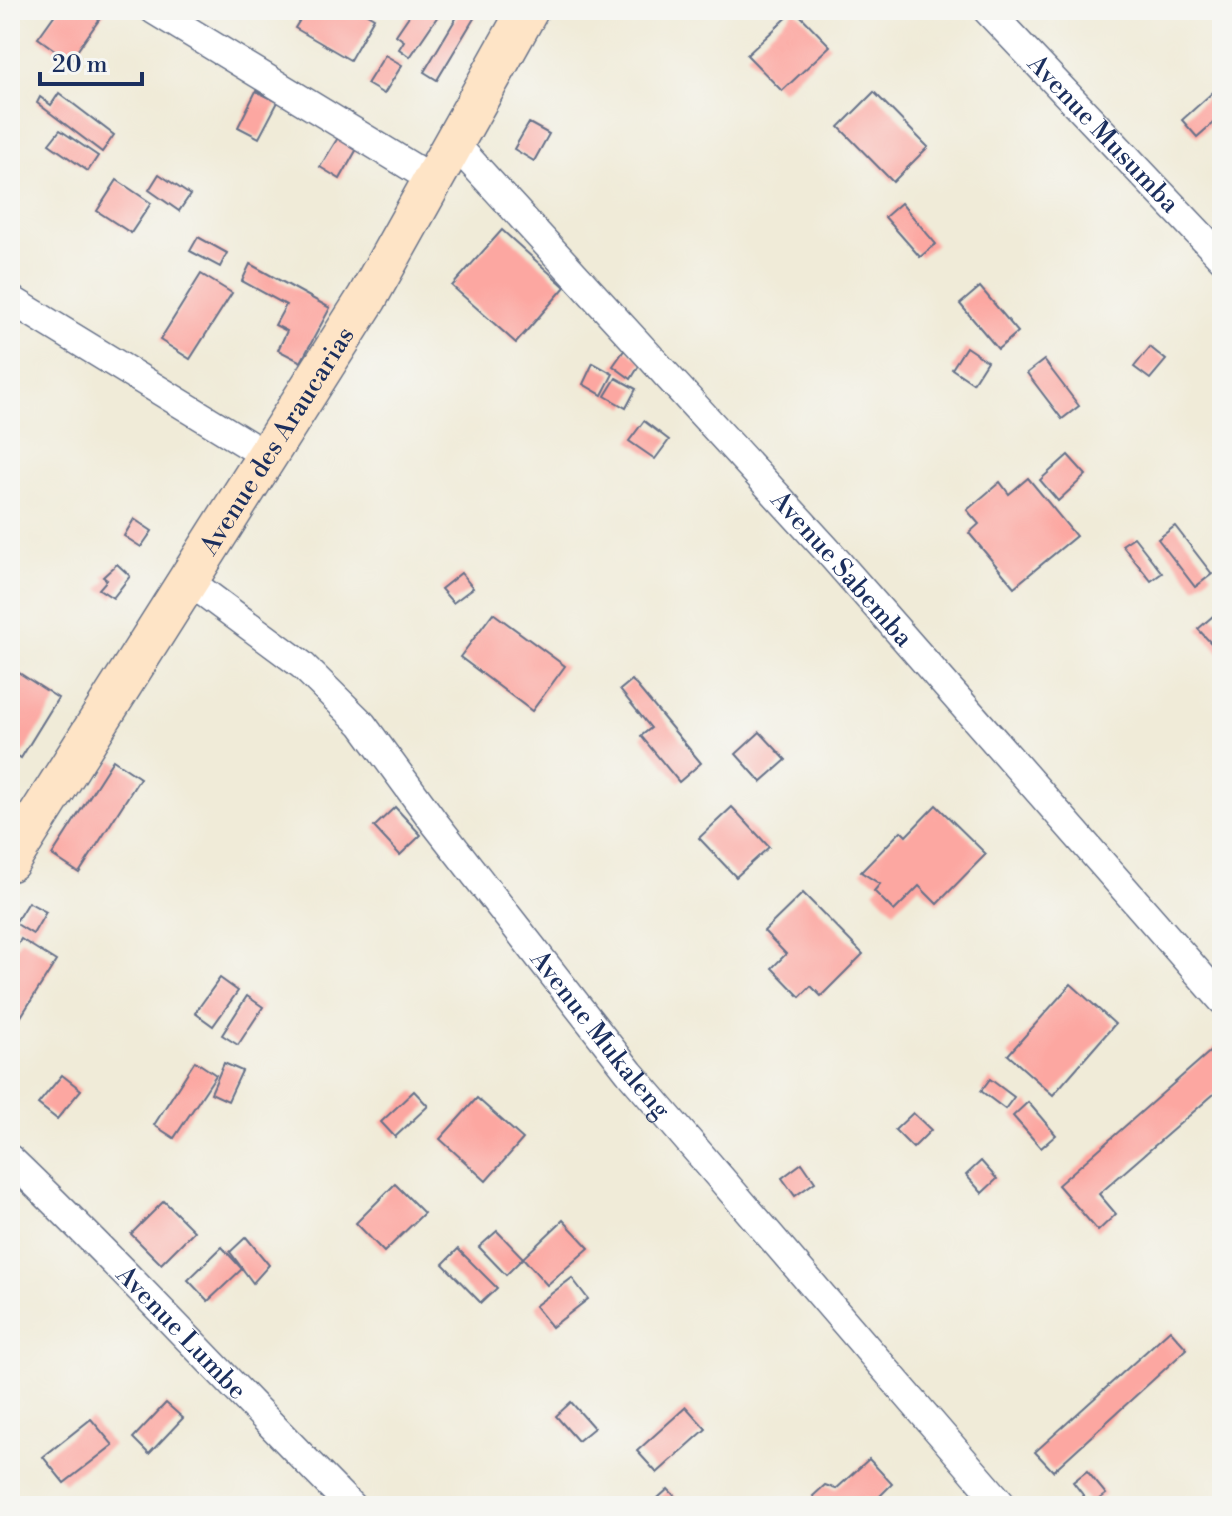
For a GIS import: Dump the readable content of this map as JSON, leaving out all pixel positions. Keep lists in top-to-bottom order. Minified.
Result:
{"streets":{"street":["Avenue Musumba","Avenue des Araucarias","Avenue Sabemba","Avenue Mukaleng","Avenue Lumbe"]},"crossings":[["Avenue des Araucarias","Avenue Sabemba"],["Avenue des Araucarias","Avenue Mukaleng"]],"scale_bar":"20 m"}
